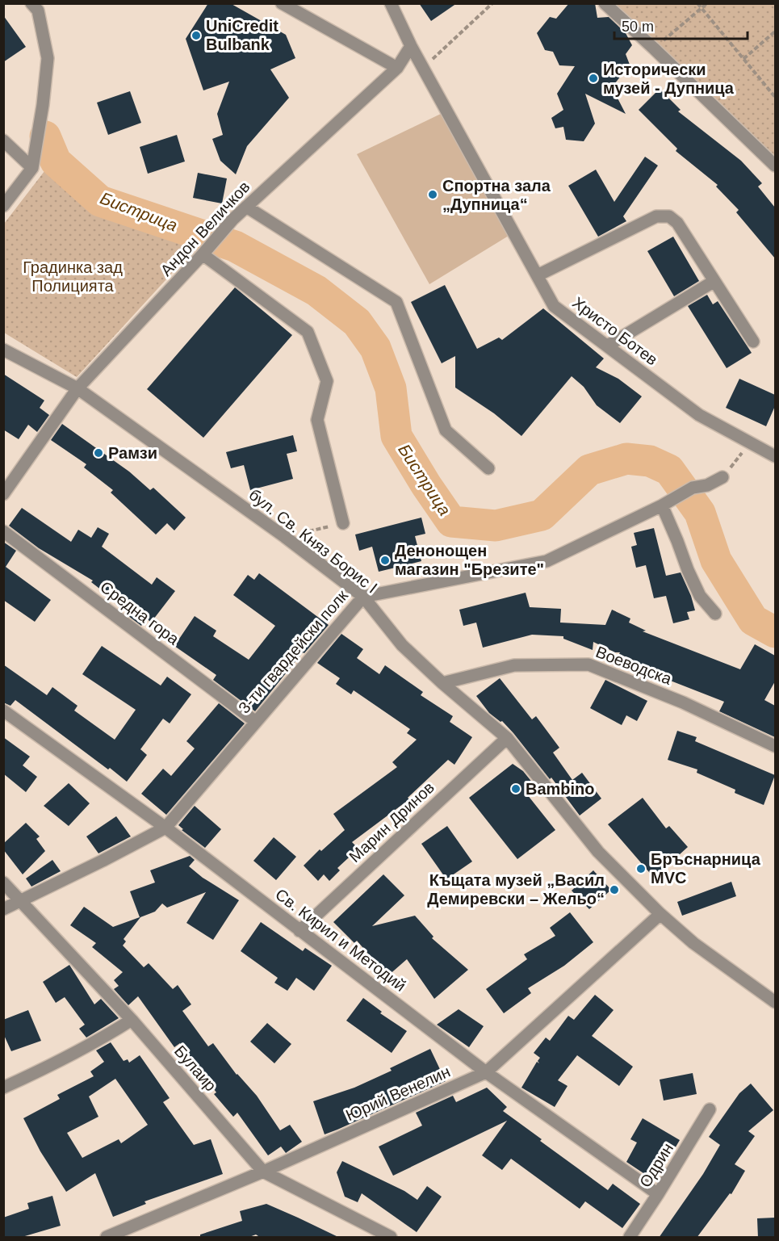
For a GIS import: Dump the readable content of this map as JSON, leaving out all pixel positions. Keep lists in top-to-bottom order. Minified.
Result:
{"streets":{"street":["Андон Величков","Христо Ботев","бул. Св. Княз Борис I","Средна гора","3-ти гвардейски полк","Воеводска","Марин Дринов","Св. Кирил и Методий","Булаир","Юрий Венелин","Одрин"]},"crossings":[["Андон Величков","Христо Ботев"],["Андон Величков","бул. Св. Княз Борис I"],["бул. Св. Княз Борис I","3-ти гвардейски полк"],["бул. Св. Княз Борис I","Воеводска"],["бул. Св. Княз Борис I","Марин Дринов"],["бул. Св. Княз Борис I","Юрий Венелин"],["Средна гора","3-ти гвардейски полк"],["3-ти гвардейски полк","Св. Кирил и Методий"],["3-ти гвардейски полк","Булаир"],["Марин Дринов","Св. Кирил и Методий"],["Св. Кирил и Методий","Юрий Венелин"],["Св. Кирил и Методий","Одрин"],["Булаир","Юрий Венелин"]],"water":["Бистрица"],"parks":["Градинка зад Полицията"],"places":["UniCredit Bulbank","Исторически музей - Дупница","Спортна зала „Дупница“","Рамзи","Денонощен магазин \"Брезите\"","Bambino","Бръснарница MVC","Къщата музей „Васил Демиревски – Жельо“"],"scale_bar":"50 m"}
